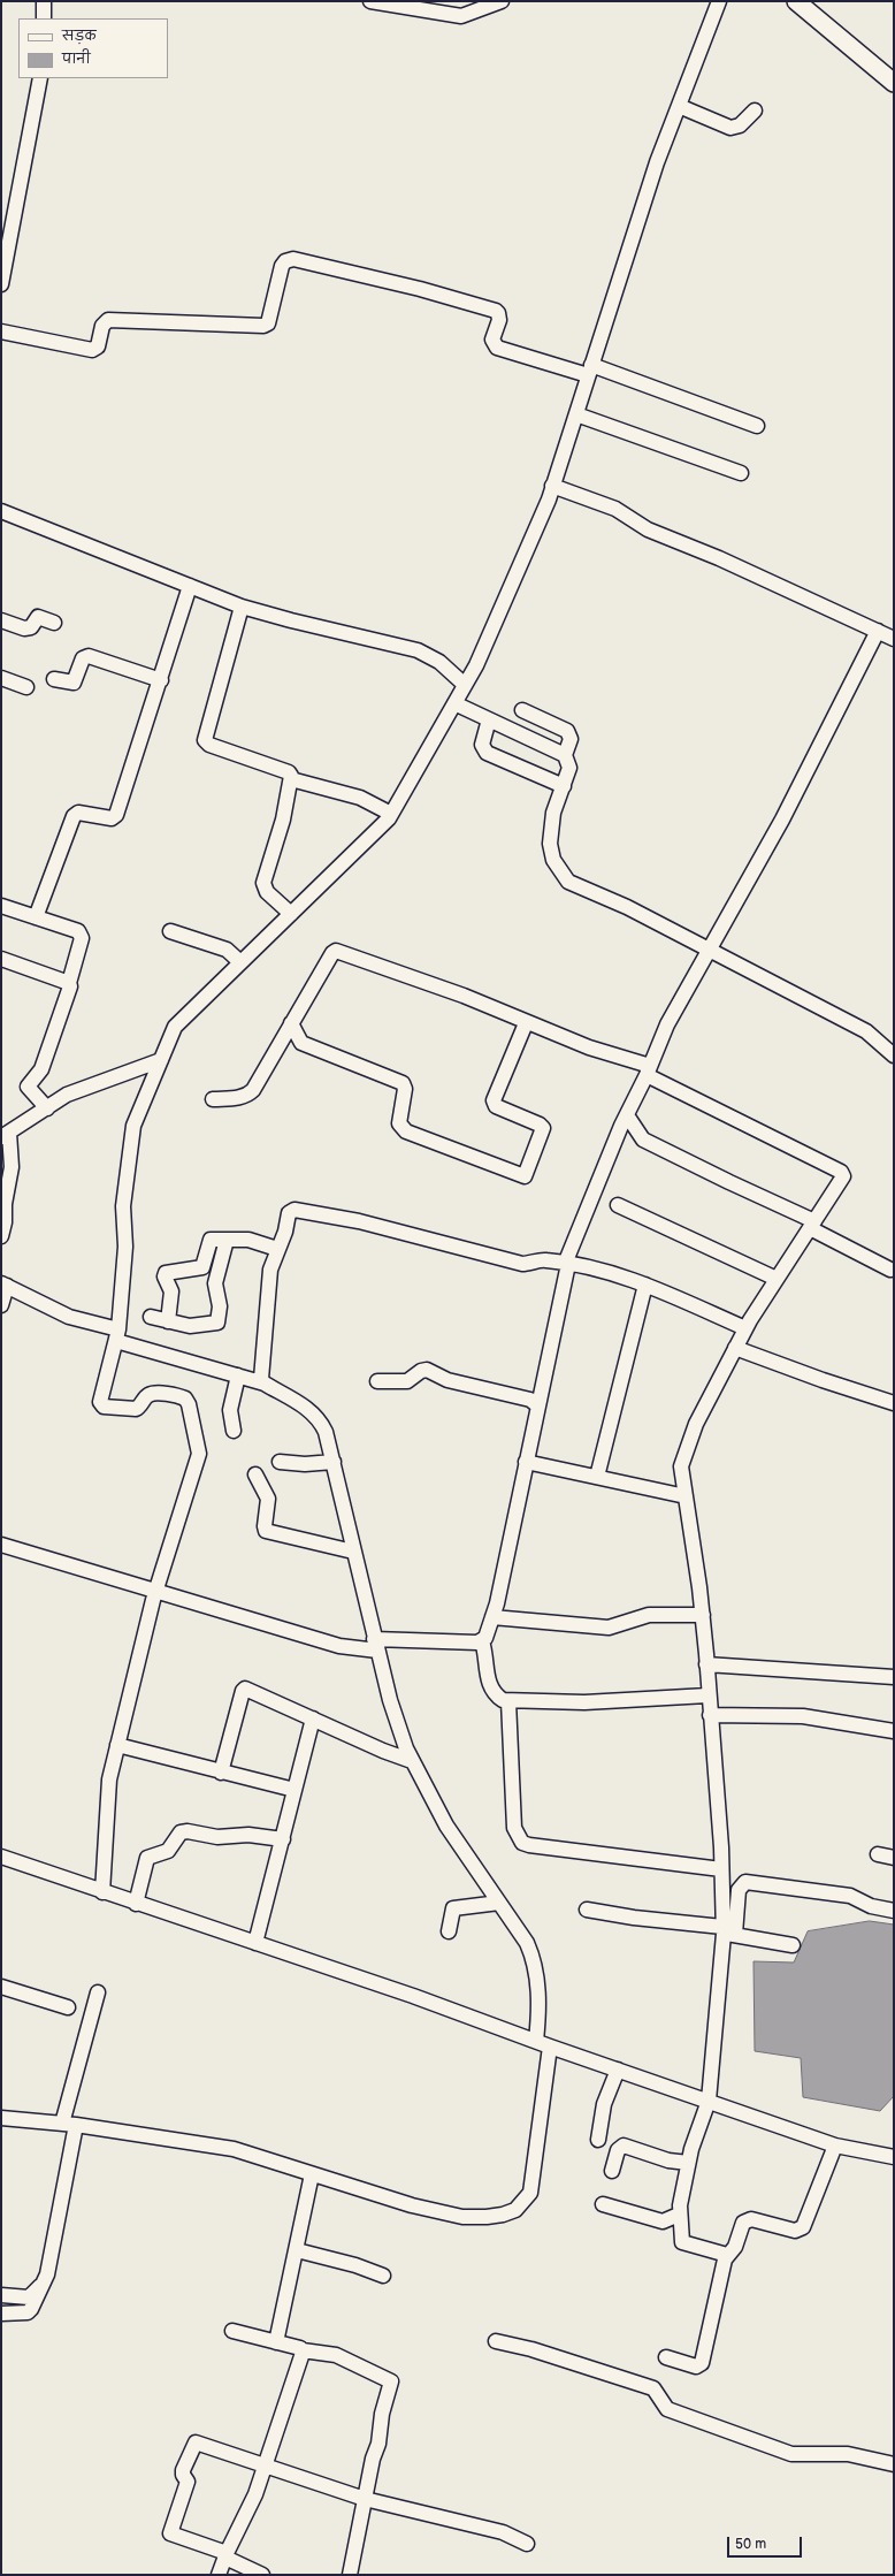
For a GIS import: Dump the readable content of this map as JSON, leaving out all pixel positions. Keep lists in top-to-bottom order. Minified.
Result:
{"legend":["सड़क","पानी"],"scale_bar":"50 m"}
